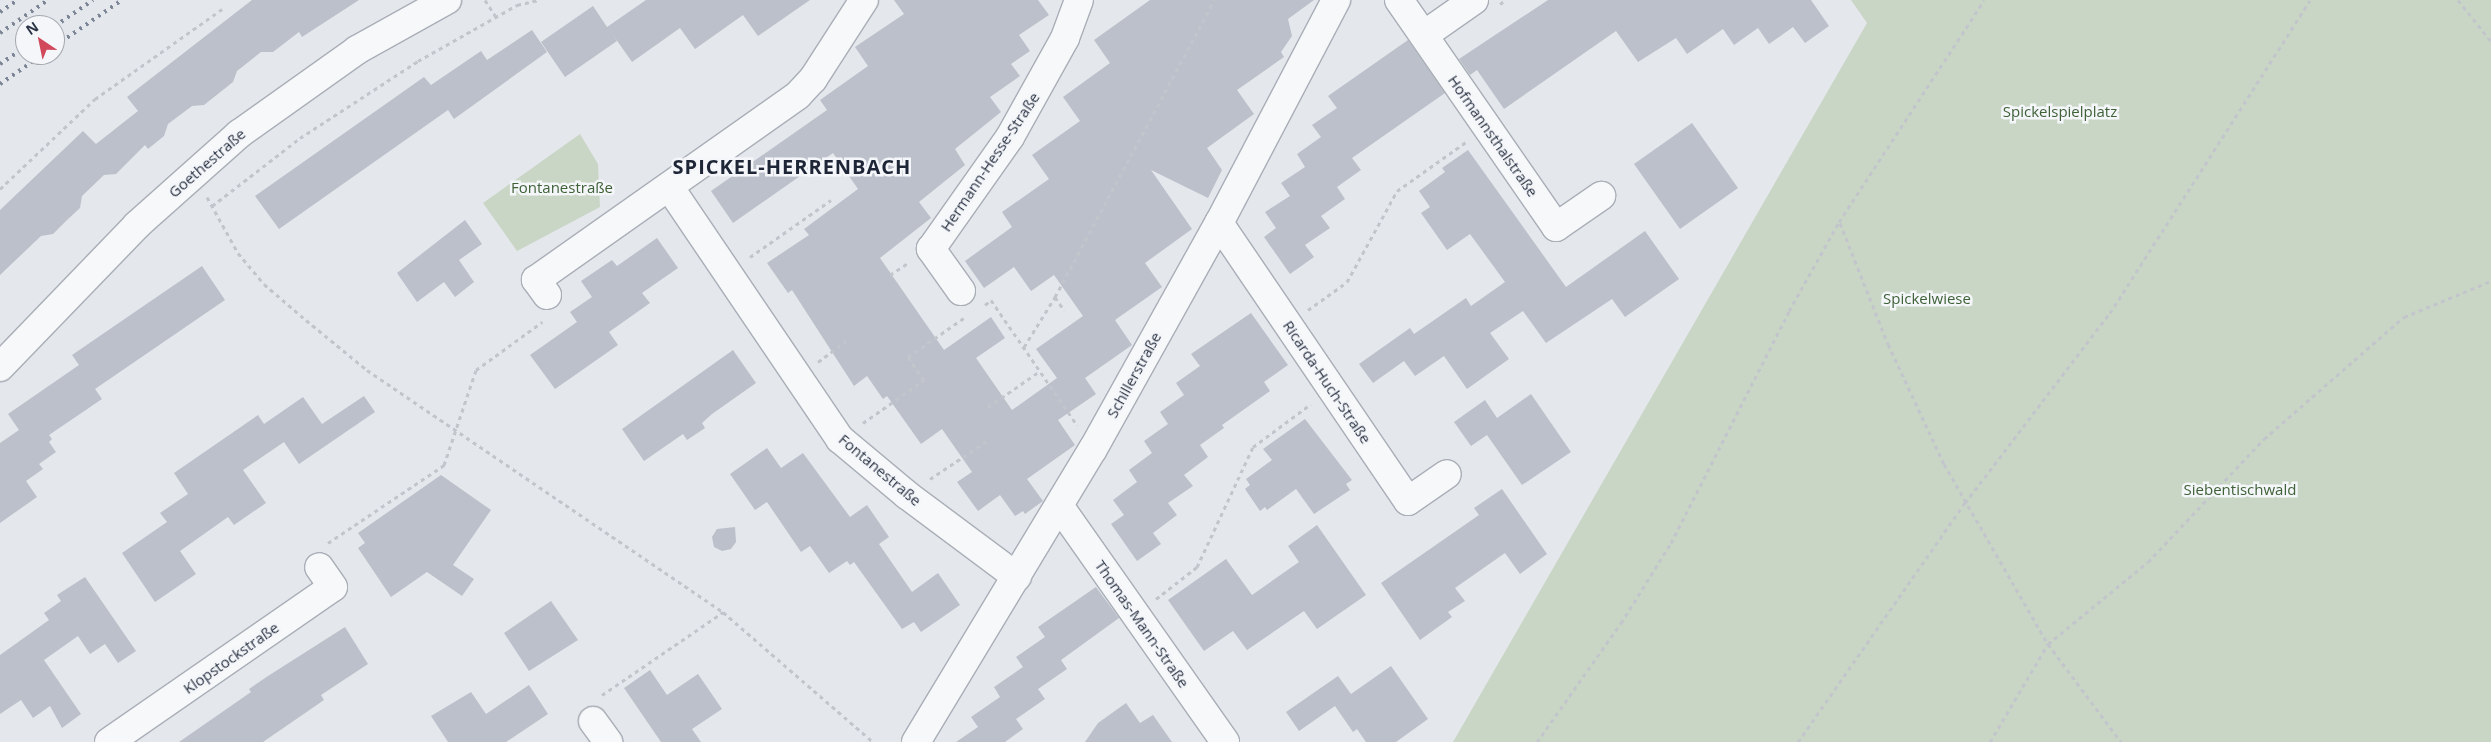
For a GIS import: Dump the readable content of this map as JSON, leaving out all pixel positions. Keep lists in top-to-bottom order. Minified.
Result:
{"streets":{"street":["Hofmannsthalstraße","Hermann-Hesse-Straße","Goethestraße","Schillerstraße","Ricarda-Huch-Straße","Fontanestraße","Thomas-Mann-Straße","Klopstockstraße"]},"crossings":[["Schillerstraße","Ricarda-Huch-Straße"],["Schillerstraße","Fontanestraße"],["Schillerstraße","Thomas-Mann-Straße"]],"districts":["SPICKEL-HERRENBACH"],"parks":["Spickelspielplatz","Fontanestraße","Spickelwiese","Siebentischwald"],"north":"top left"}
